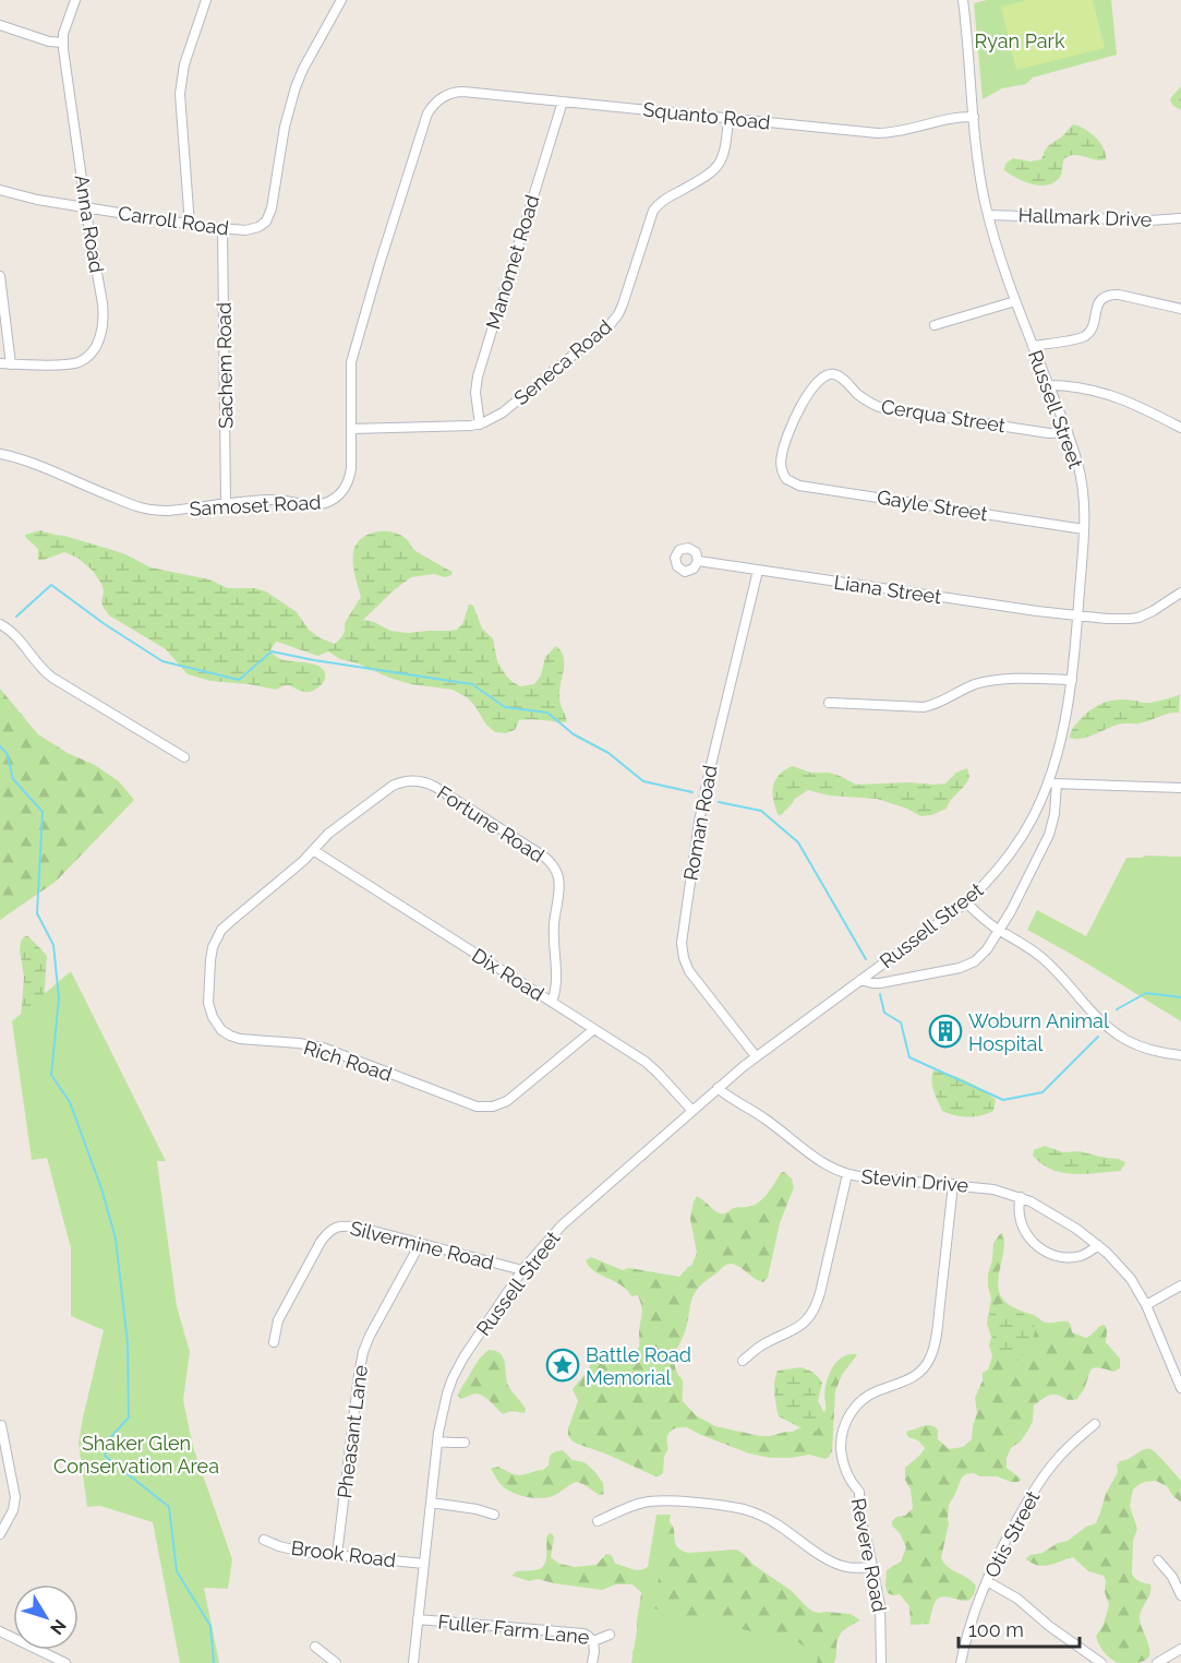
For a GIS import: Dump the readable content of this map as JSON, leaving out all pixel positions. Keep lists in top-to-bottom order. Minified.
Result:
{"streets":{"street":["Squanto Road","Hallmark Drive","Carroll Road","Anna Road","Manomet Road","Seneca Road","Sachem Road","Russell Street","Cerqua Street","Samoset Road","Gayle Street","Liana Street","Roman Road","Fortune Road","Dix Road","Rich Road","Stevin Drive","Silvermine Road","Pheasant Lane","Otis Street","Brook Road","Revere Road","Fuller Farm Lane"]},"crossings":[["Squanto Road","Manomet Road"],["Squanto Road","Seneca Road"],["Squanto Road","Russell Street"],["Squanto Road","Samoset Road"],["Hallmark Drive","Russell Street"],["Carroll Road","Anna Road"],["Carroll Road","Sachem Road"],["Manomet Road","Seneca Road"],["Seneca Road","Samoset Road"],["Sachem Road","Samoset Road"],["Russell Street","Cerqua Street"],["Russell Street","Gayle Street"],["Russell Street","Liana Street"],["Russell Street","Roman Road"],["Russell Street","Dix Road"],["Russell Street","Stevin Drive"],["Russell Street","Silvermine Road"],["Russell Street","Brook Road"],["Russell Street","Fuller Farm Lane"],["Cerqua Street","Gayle Street"],["Liana Street","Roman Road"],["Fortune Road","Dix Road"],["Fortune Road","Rich Road"],["Dix Road","Rich Road"],["Stevin Drive","Revere Road"],["Silvermine Road","Pheasant Lane"],["Pheasant Lane","Brook Road"]],"parks":["Ryan Park","Shaker Glen Conservation Area"],"places":{"building":["Woburn Animal Hospital"],"place":["Battle Road Memorial"]},"scale_bar":"100 m","north":"bottom right"}
